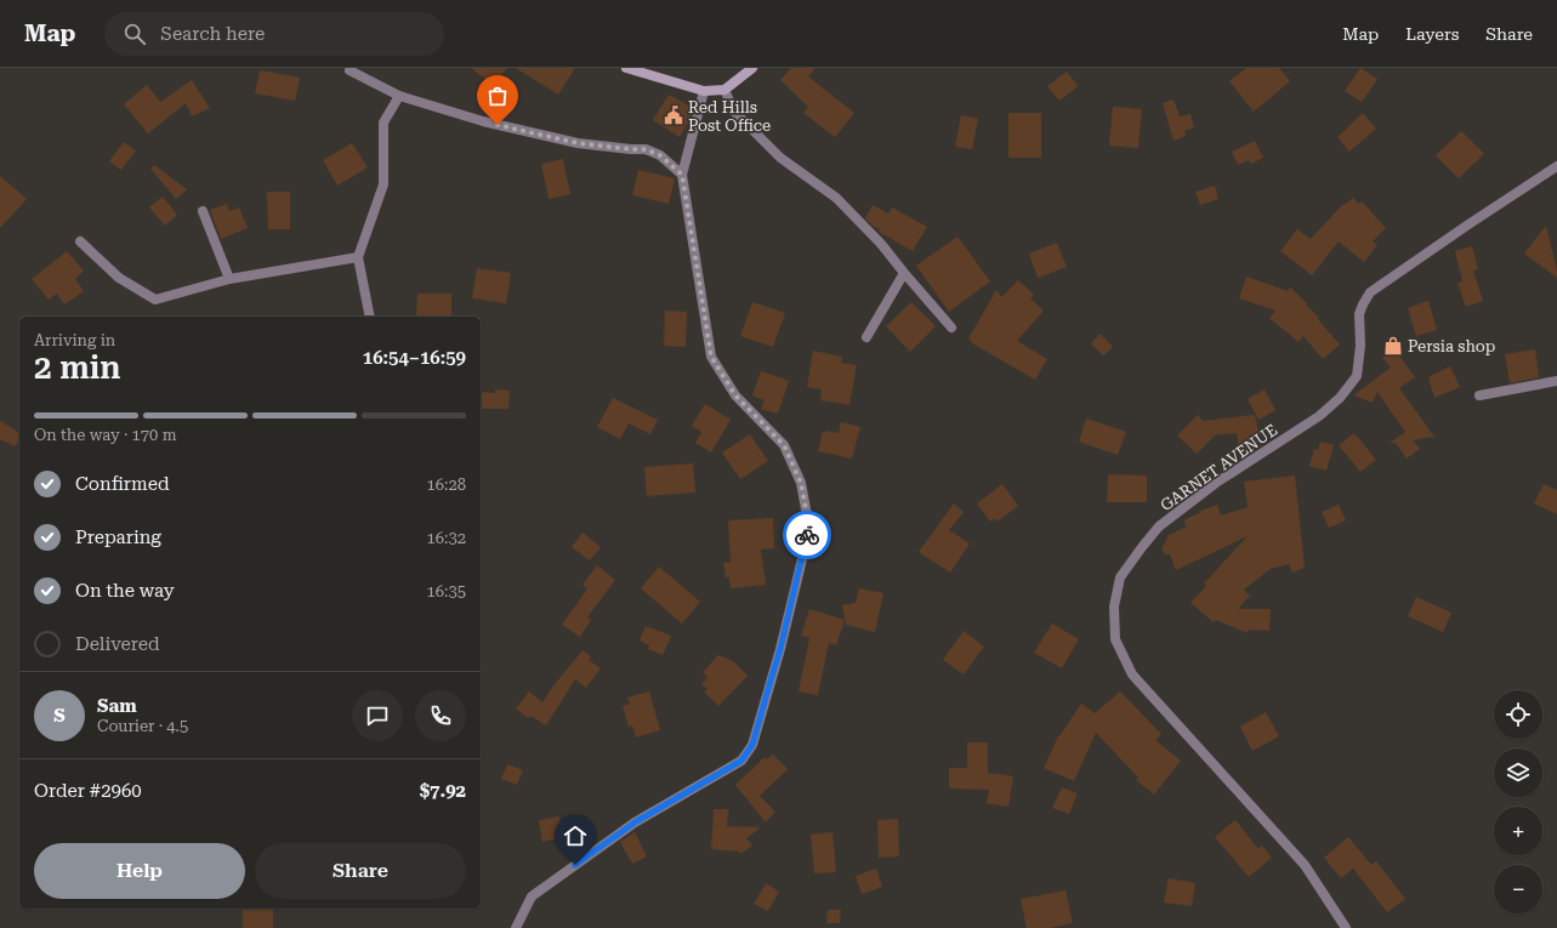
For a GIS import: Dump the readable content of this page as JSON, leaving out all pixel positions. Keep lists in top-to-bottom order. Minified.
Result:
{"streets":{"street":["GARNET AVENUE"]},"places":{"public building":["Red Hills Post Office"],"shop":["Persia shop"]},"page":{"header":"Map","search":"Search here","nav":["Map","Layers","Share"],"heading":["2 min","Arriving in","16:54–16:59"],"panel":["Sam","Courier · 4.5","Order #2960","$7.92"],"bar":"On the way · 170 m","list":[["Confirmed","16:28"],["Preparing","16:32"],["On the way","16:35"],"Delivered"],"map_buttons":["+","−"],"round":"S","buttons":["Help","Share"]}}
